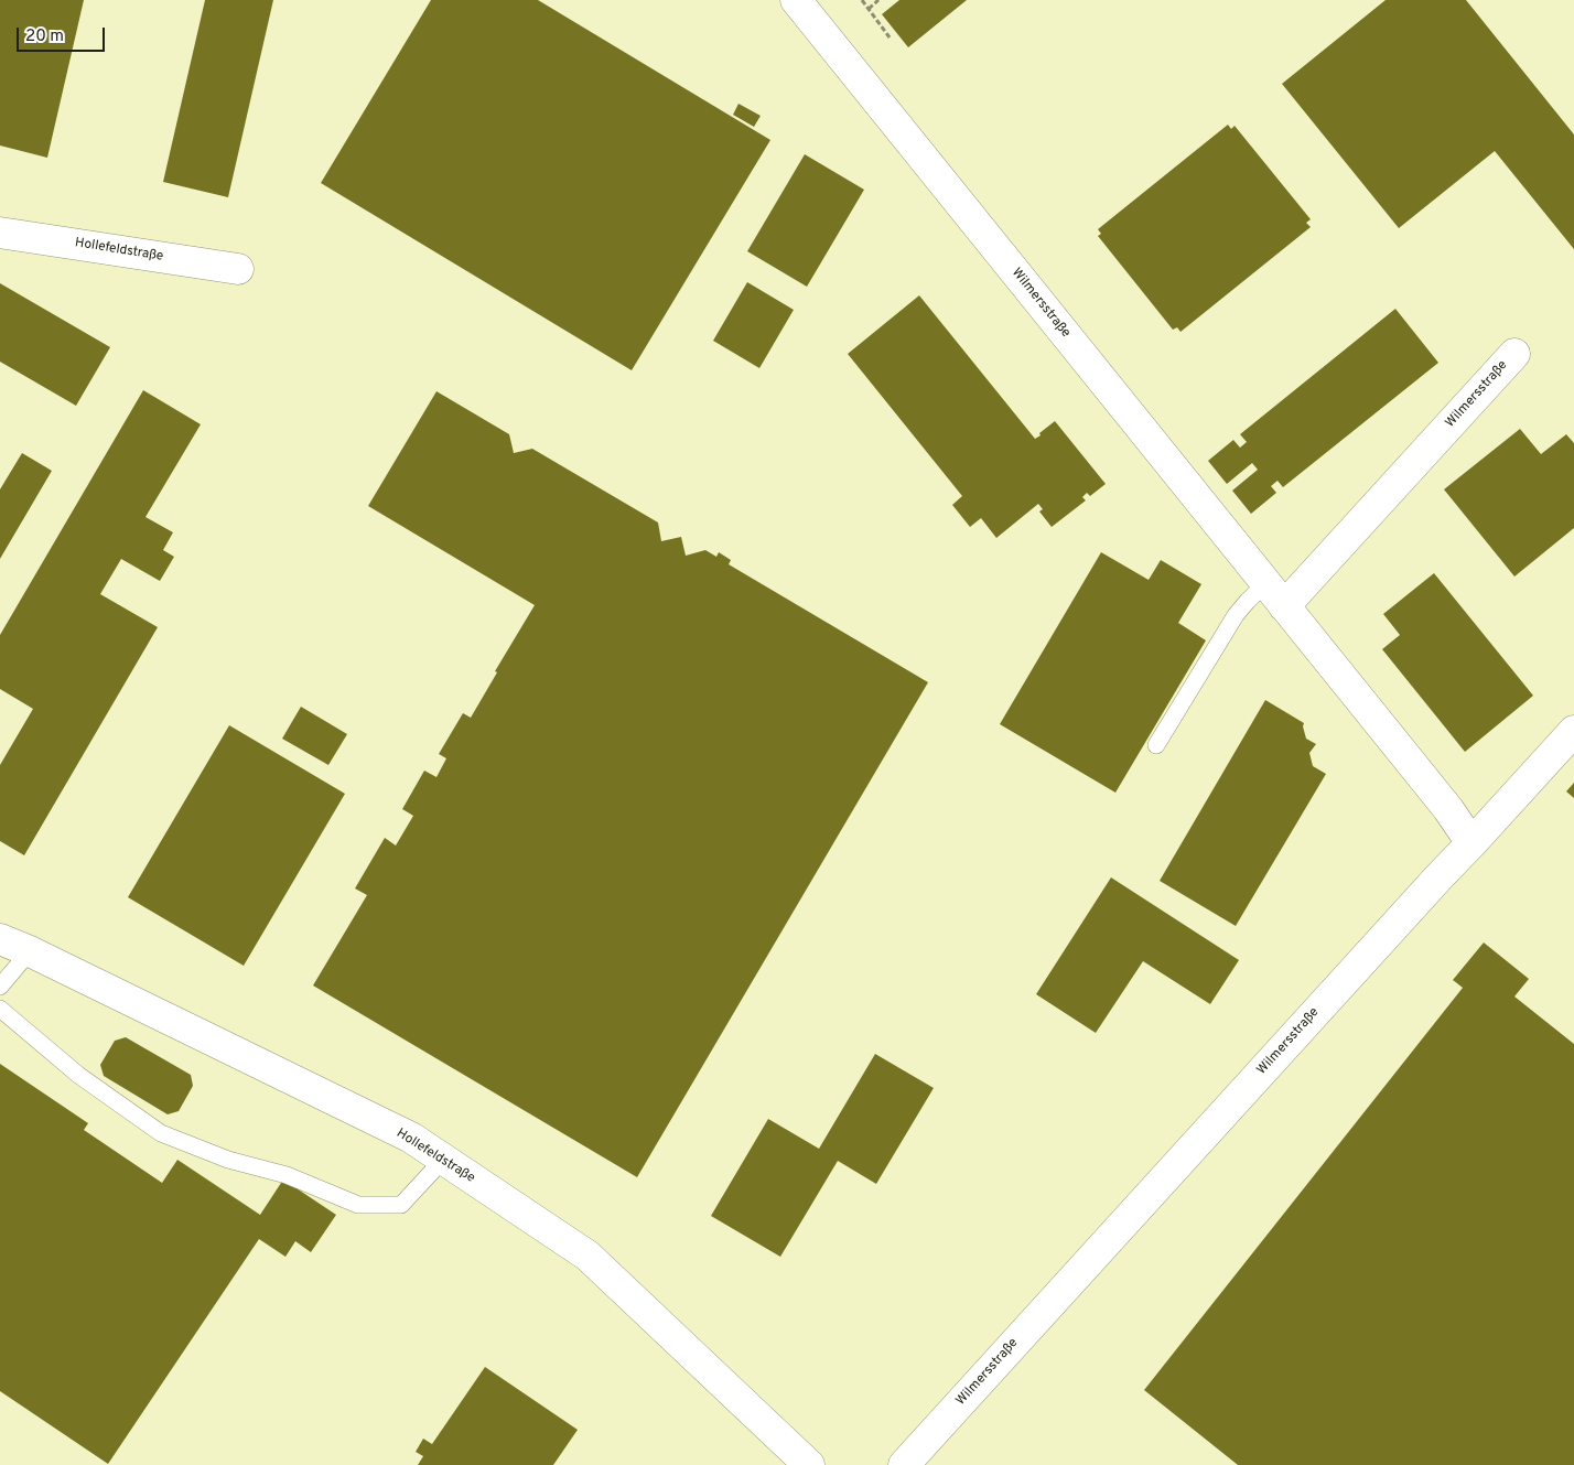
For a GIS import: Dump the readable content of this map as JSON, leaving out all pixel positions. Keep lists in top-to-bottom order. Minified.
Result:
{"streets":{"street":["Hollefeldstraße","Wilmersstraße"]},"scale_bar":"20 m"}
